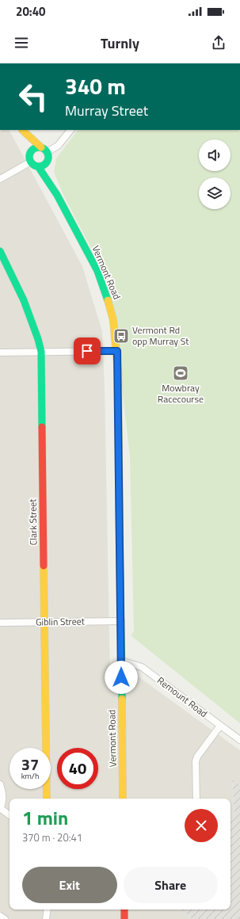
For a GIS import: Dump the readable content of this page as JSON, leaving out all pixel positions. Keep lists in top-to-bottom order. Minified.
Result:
{"streets":{"street":["Vermont Road","Clark Street","Giblin Street","Remount Road"]},"crossings":[["Vermont Road","Giblin Street"],["Vermont Road","Remount Road"],["Clark Street","Giblin Street"]],"places":{"bus stop":["Vermont Rd opp Murray St"],"sports":["Mowbray Racecourse"]},"page":{"status":"20:40","header":"Turnly","turn":["340 m","Murray Street"],"speed":"37 km/h","limit":"40","heading":["1 min","370 m · 20:41"],"buttons":["Exit","Share"]}}
